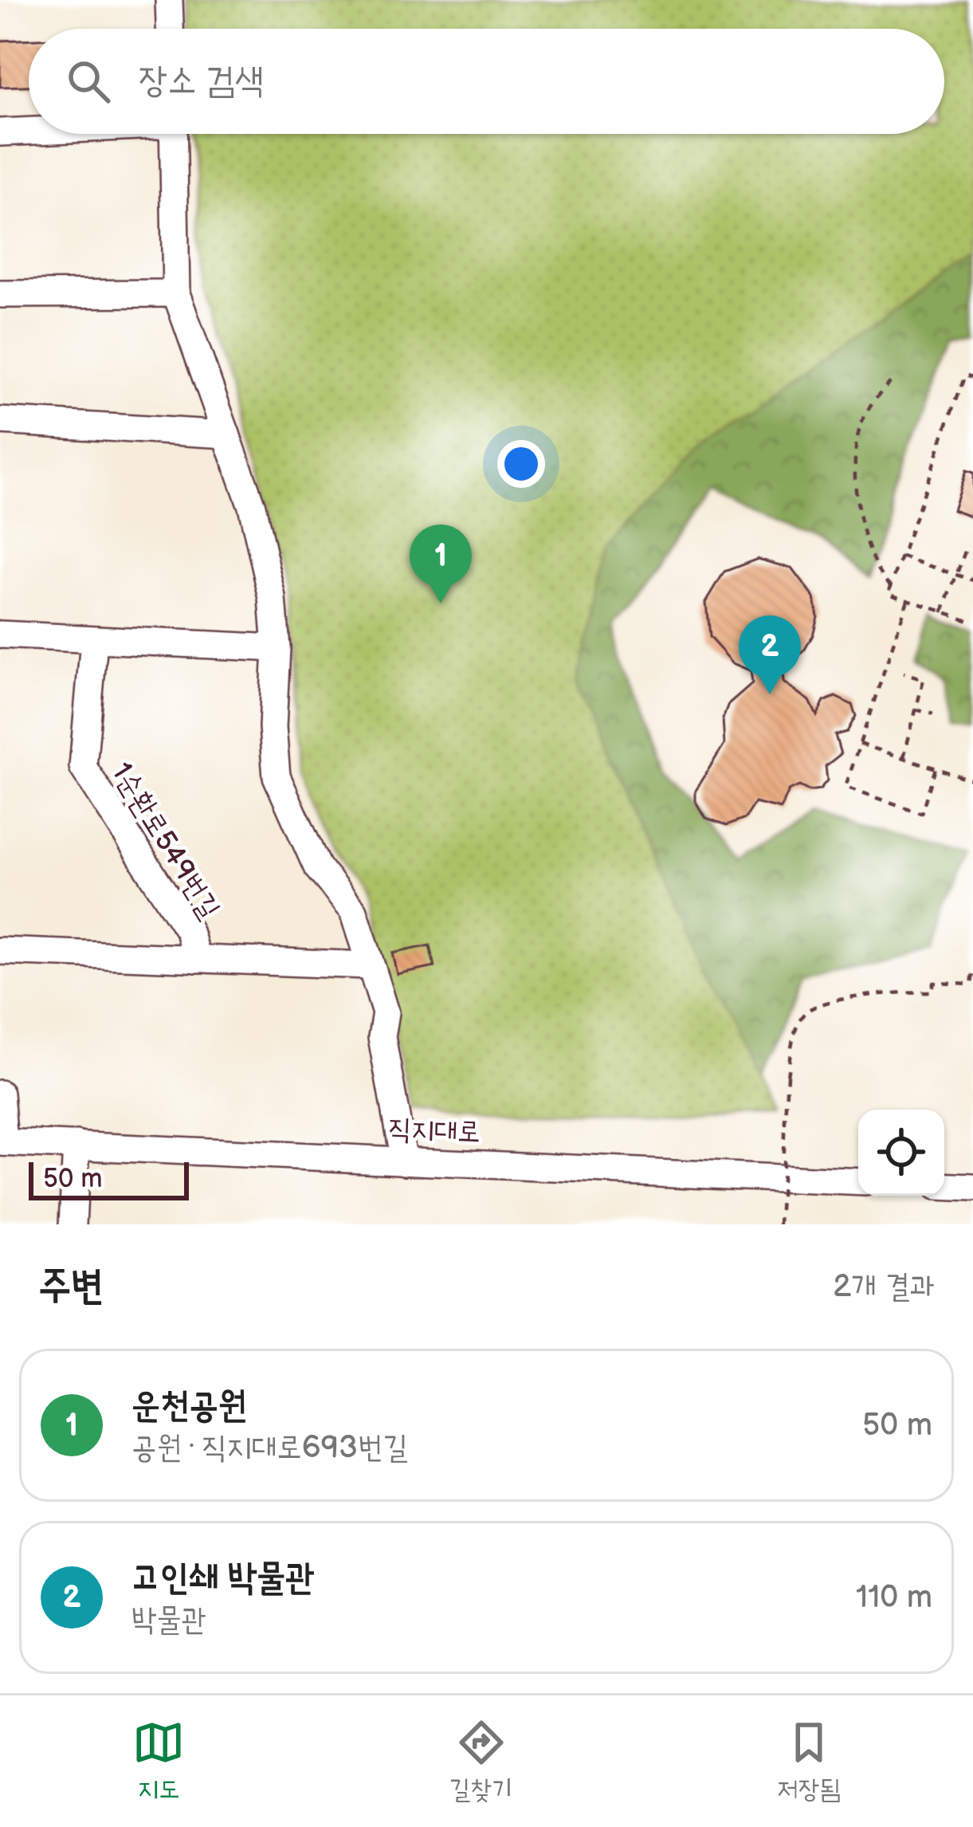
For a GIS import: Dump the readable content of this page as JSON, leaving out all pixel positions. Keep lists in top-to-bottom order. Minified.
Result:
{"streets":{"street":["1순환로549번길","직지대로"]},"scale_bar":"50 m","page":{"search":"장소 검색","pins":["1","2"],"scale":"50 m","heading":["주변","2개 결과"],"list":[{"mark":"1","name":"운천공원","note":"공원 · 직지대로693번길","value":"50 m"},{"mark":"2","name":"고인쇄 박물관","note":"박물관","value":"110 m"}],"nav":["지도","길찾기","저장됨"]}}
